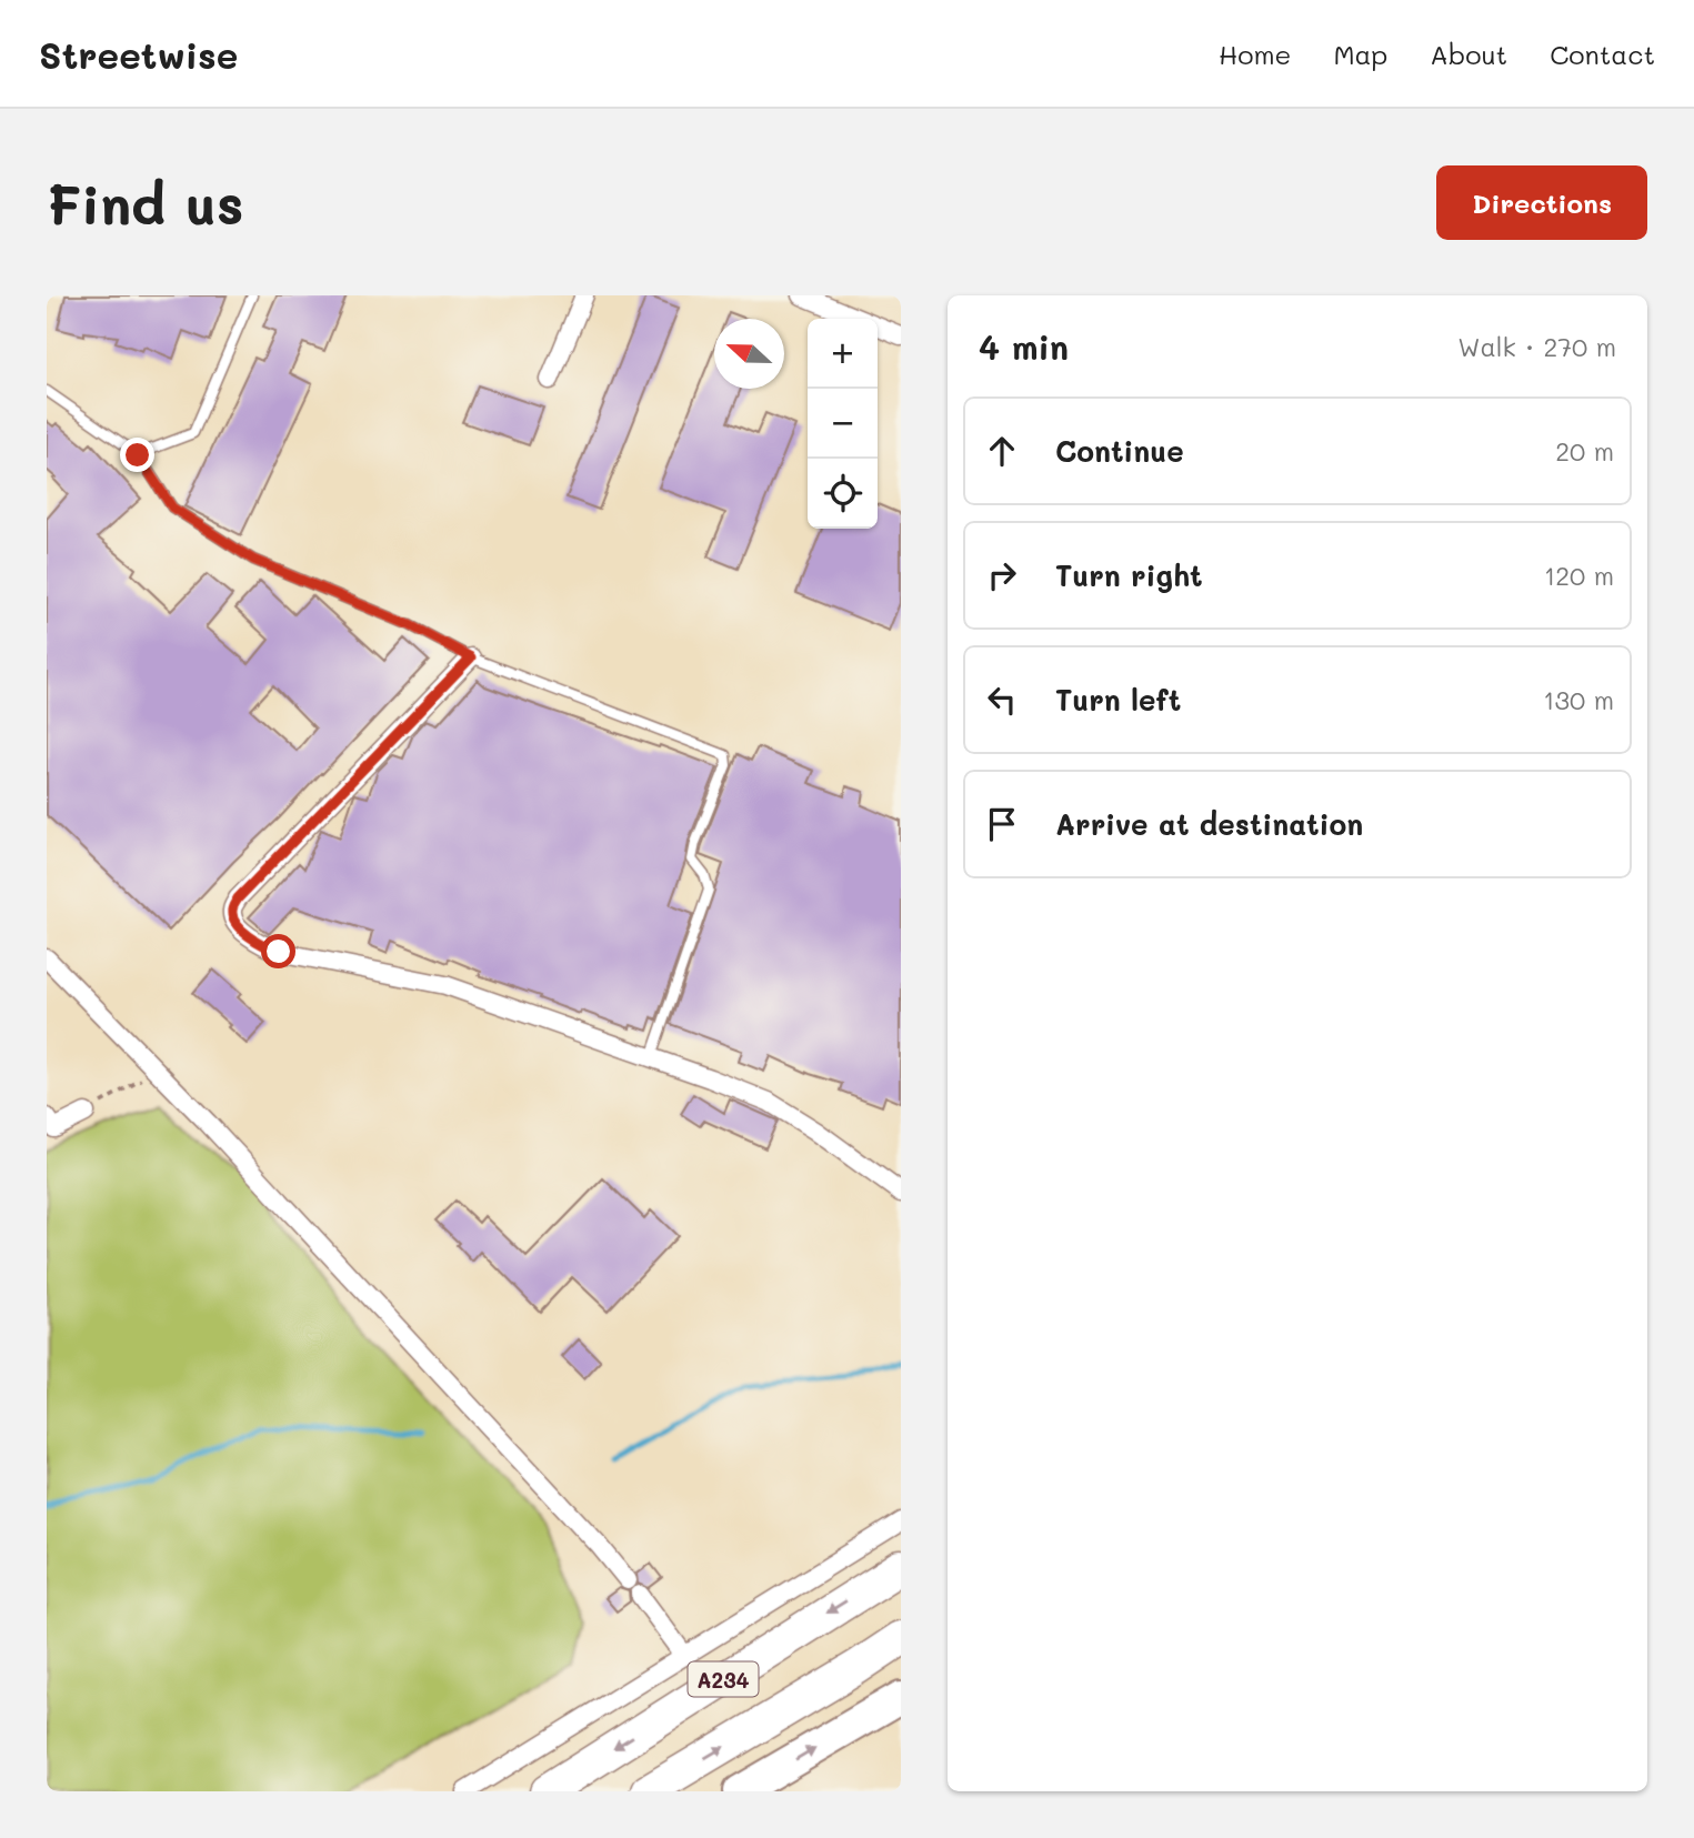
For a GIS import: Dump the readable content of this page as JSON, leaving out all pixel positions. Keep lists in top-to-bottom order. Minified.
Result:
{"streets":{"highway":["A234"]},"north":"left","page":{"header":"Streetwise","nav":["Home","Map","About","Contact"],"buttons":"Directions","title":"Find us","heading":["4 min","Walk · 270 m"],"map_buttons":["+","−"],"list":[["Continue","20 m"],["Turn right","120 m"],["Turn left","130 m"],"Arrive at destination"]}}
